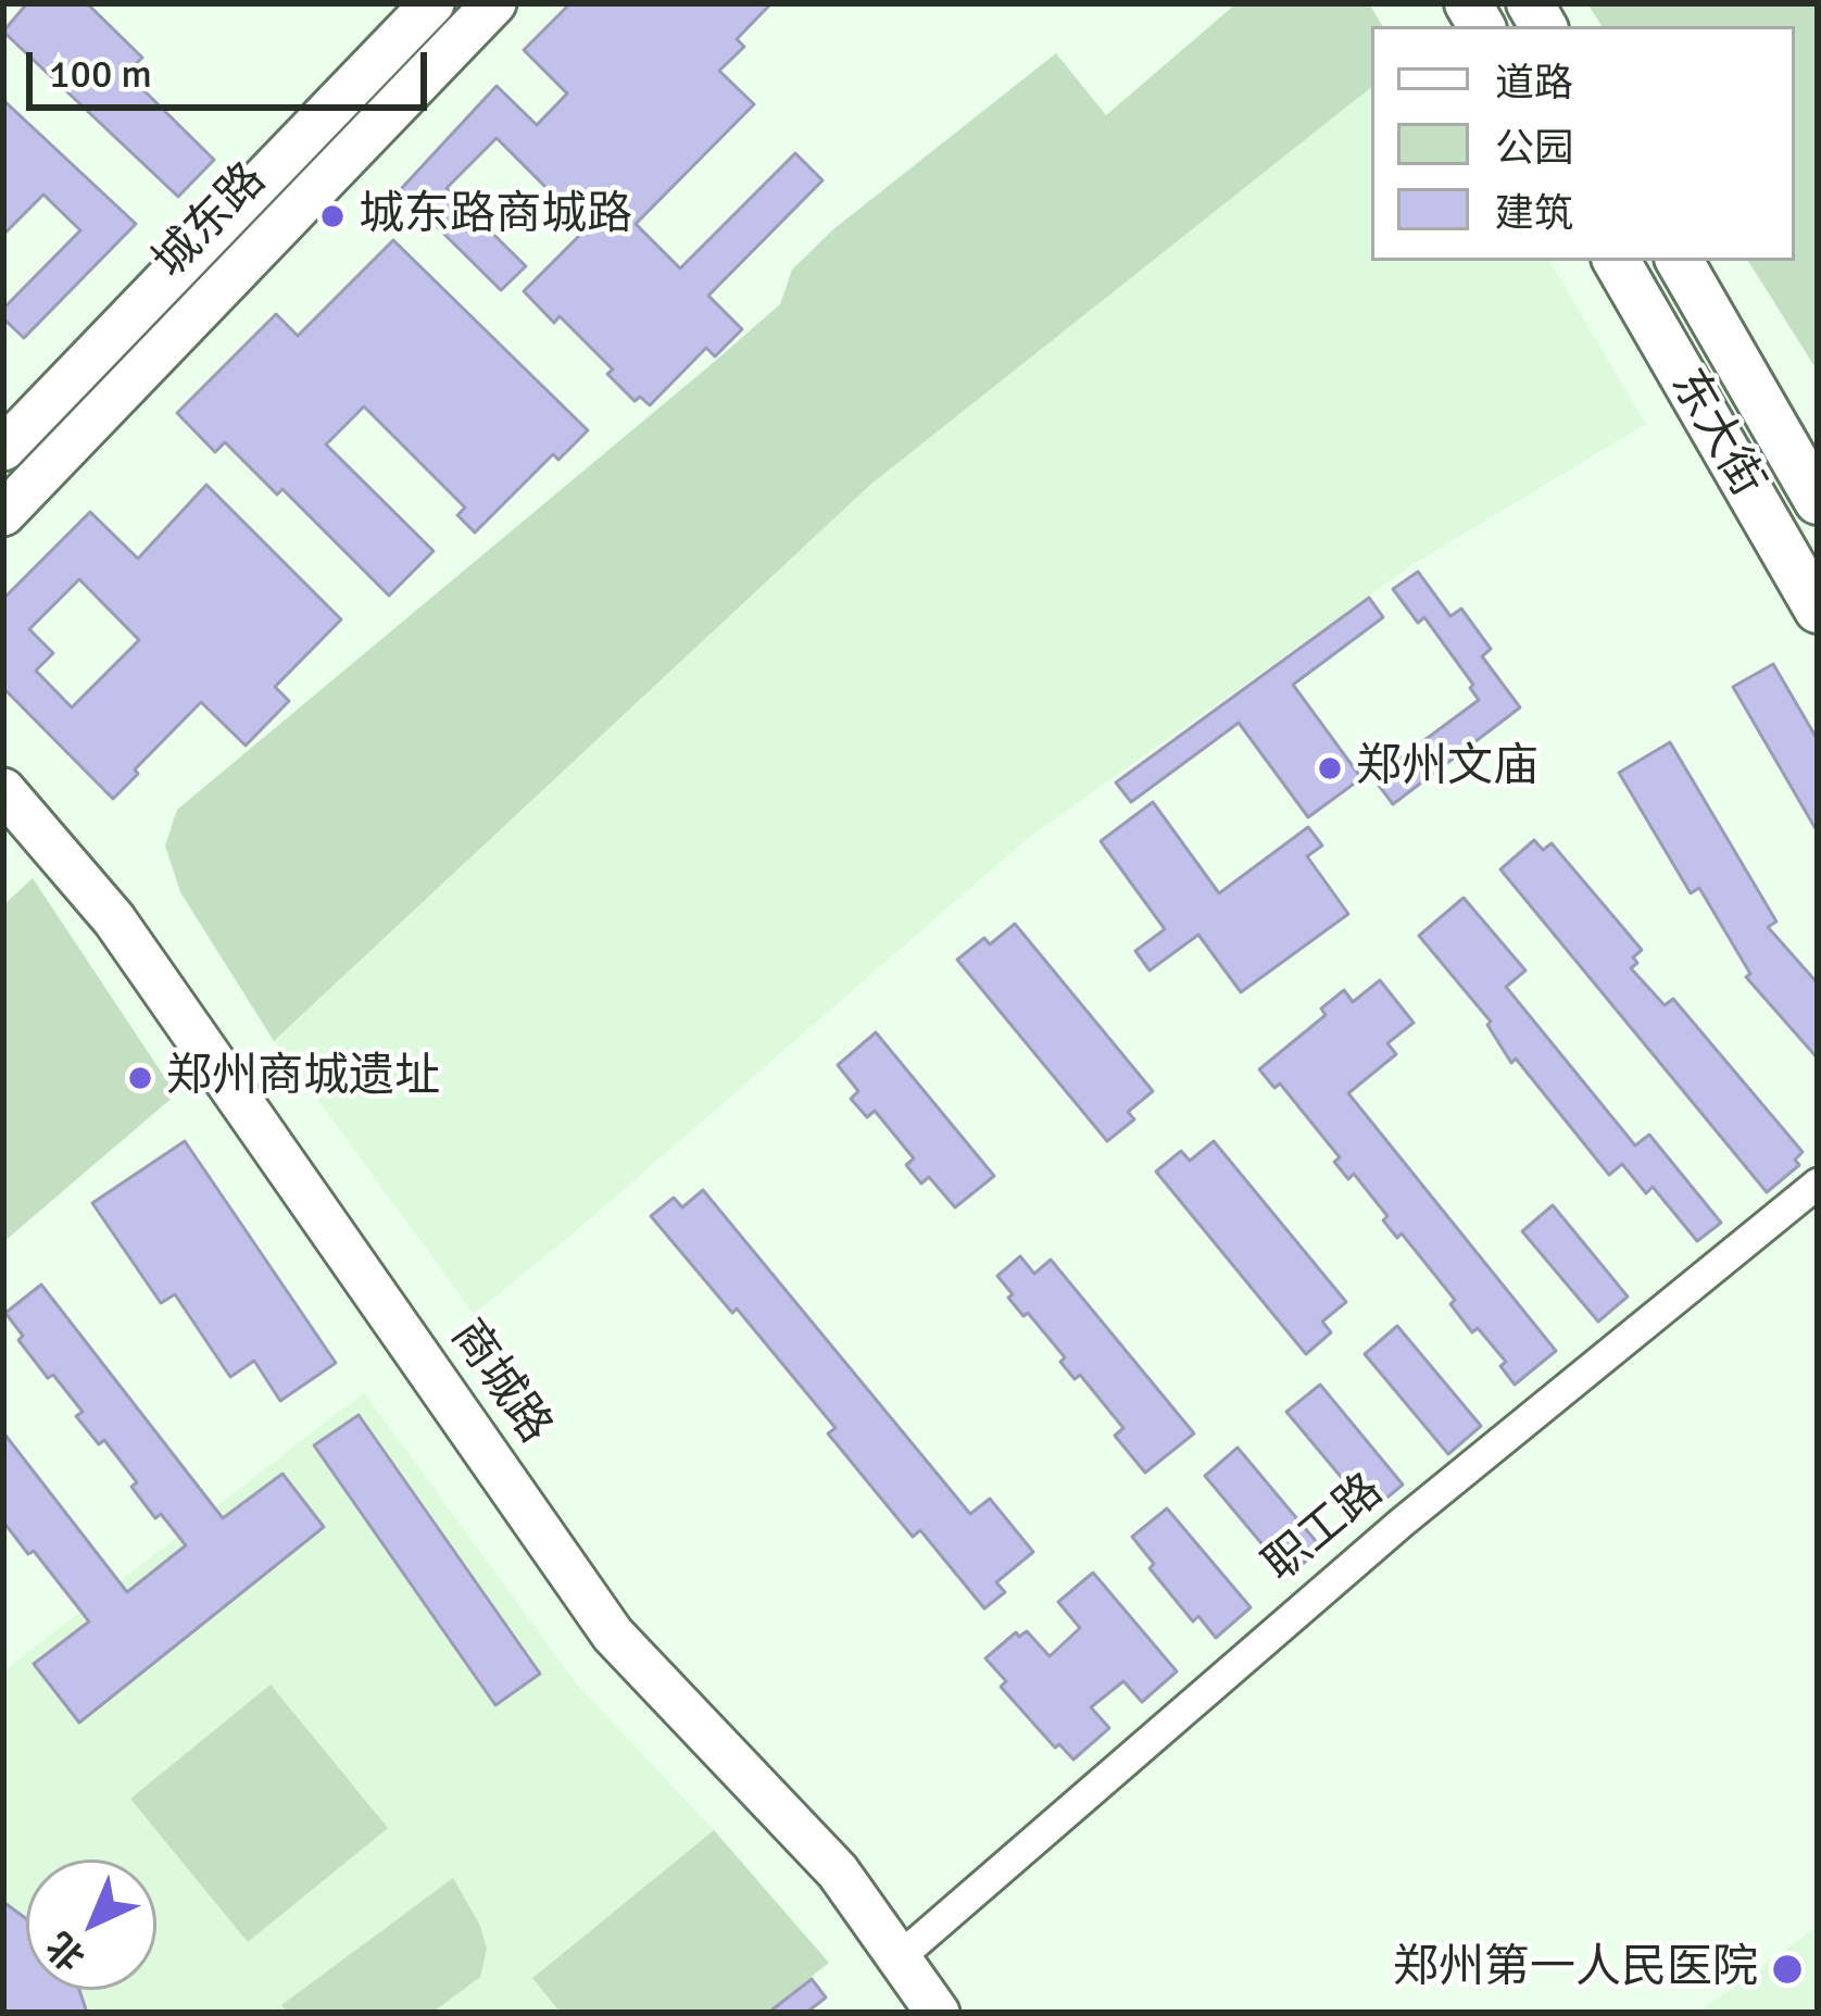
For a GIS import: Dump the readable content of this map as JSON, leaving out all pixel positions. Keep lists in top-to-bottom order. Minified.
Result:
{"streets":{"main road":["东大街"],"street":["城东路","商城路","职工路"]},"crossings":[["商城路","职工路"]],"places":["城东路商城路","郑州文庙","郑州商城遗址","郑州第一人民医院"],"legend":["道路","公园","建筑"],"scale_bar":"100 m","north":"bottom left"}
